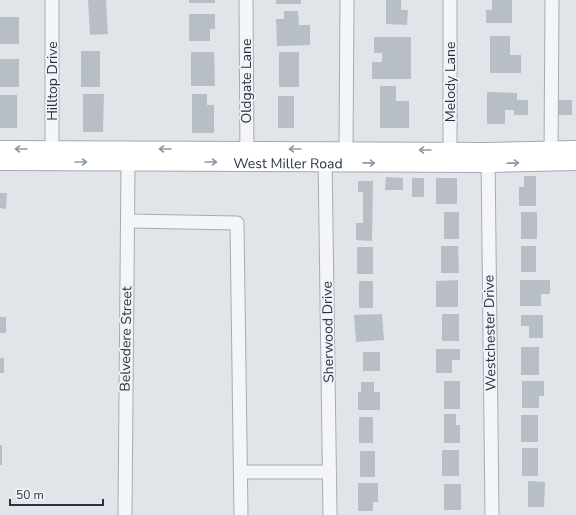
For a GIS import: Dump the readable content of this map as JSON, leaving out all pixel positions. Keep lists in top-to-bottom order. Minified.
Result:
{"streets":{"main road":["West Miller Road"],"street":["Hilltop Drive","Oldgate Lane","Melody Lane","Sherwood Drive","Westchester Drive","Belvedere Street"]},"crossings":[["Hilltop Drive","West Miller Road"],["Oldgate Lane","West Miller Road"],["Melody Lane","West Miller Road"],["West Miller Road","Sherwood Drive"],["West Miller Road","Westchester Drive"],["West Miller Road","Belvedere Street"]],"scale_bar":"50 m"}
